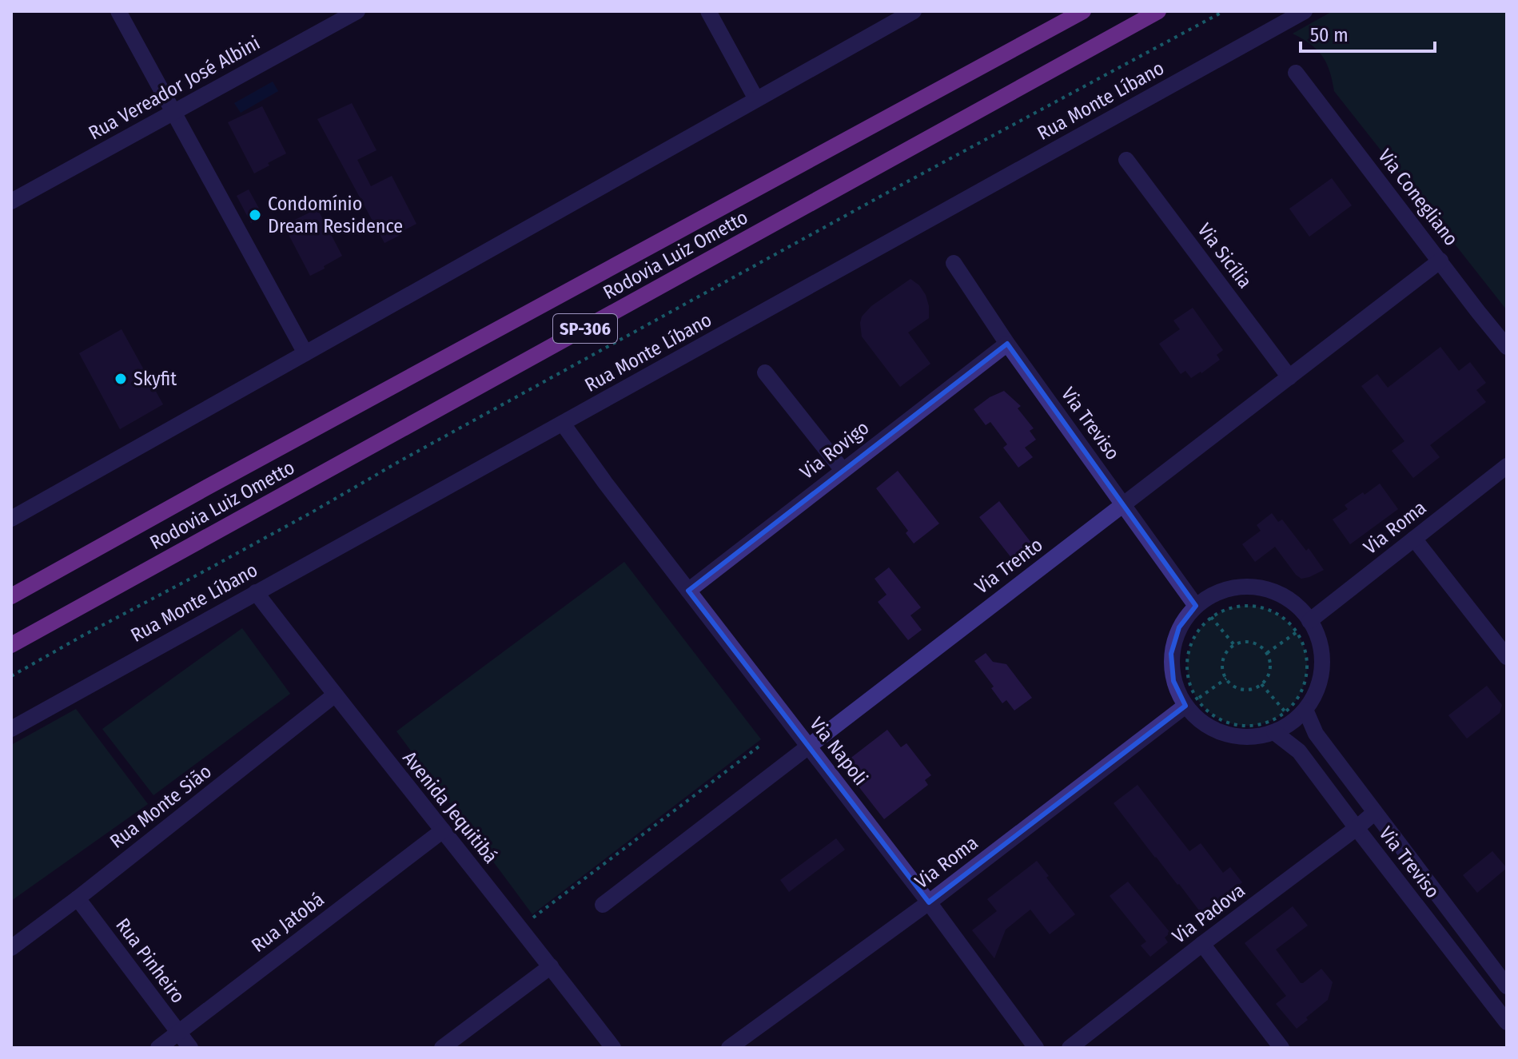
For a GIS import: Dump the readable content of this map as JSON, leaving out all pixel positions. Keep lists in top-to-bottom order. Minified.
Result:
{"streets":{"main road":["Rodovia Luiz Ometto","SP-306"],"street":["Rua Vereador José Albini","Rua Monte Líbano","Via Conegliano","Via Sicília","Via Treviso","Via Rovigo","Via Roma","Via Trento","Via Napoli","Rua Monte Sião","Avenida Jequitibá","Via Padova","Rua Jatobá","Rua Pinheiro"]},"crossings":[["Rua Monte Líbano","Via Napoli"],["Rua Monte Líbano","Avenida Jequitibá"],["Via Conegliano","Via Trento"],["Via Sicília","Via Trento"],["Via Treviso","Via Rovigo"],["Via Treviso","Via Trento"],["Via Treviso","Via Padova"],["Via Rovigo","Via Napoli"],["Via Roma","Via Napoli"],["Via Trento","Via Napoli"],["Rua Monte Sião","Avenida Jequitibá"],["Rua Monte Sião","Rua Pinheiro"],["Avenida Jequitibá","Rua Jatobá"],["Rua Jatobá","Rua Pinheiro"]],"places":["Condomínio Dream Residence","Skyfit"],"scale_bar":"50 m"}
